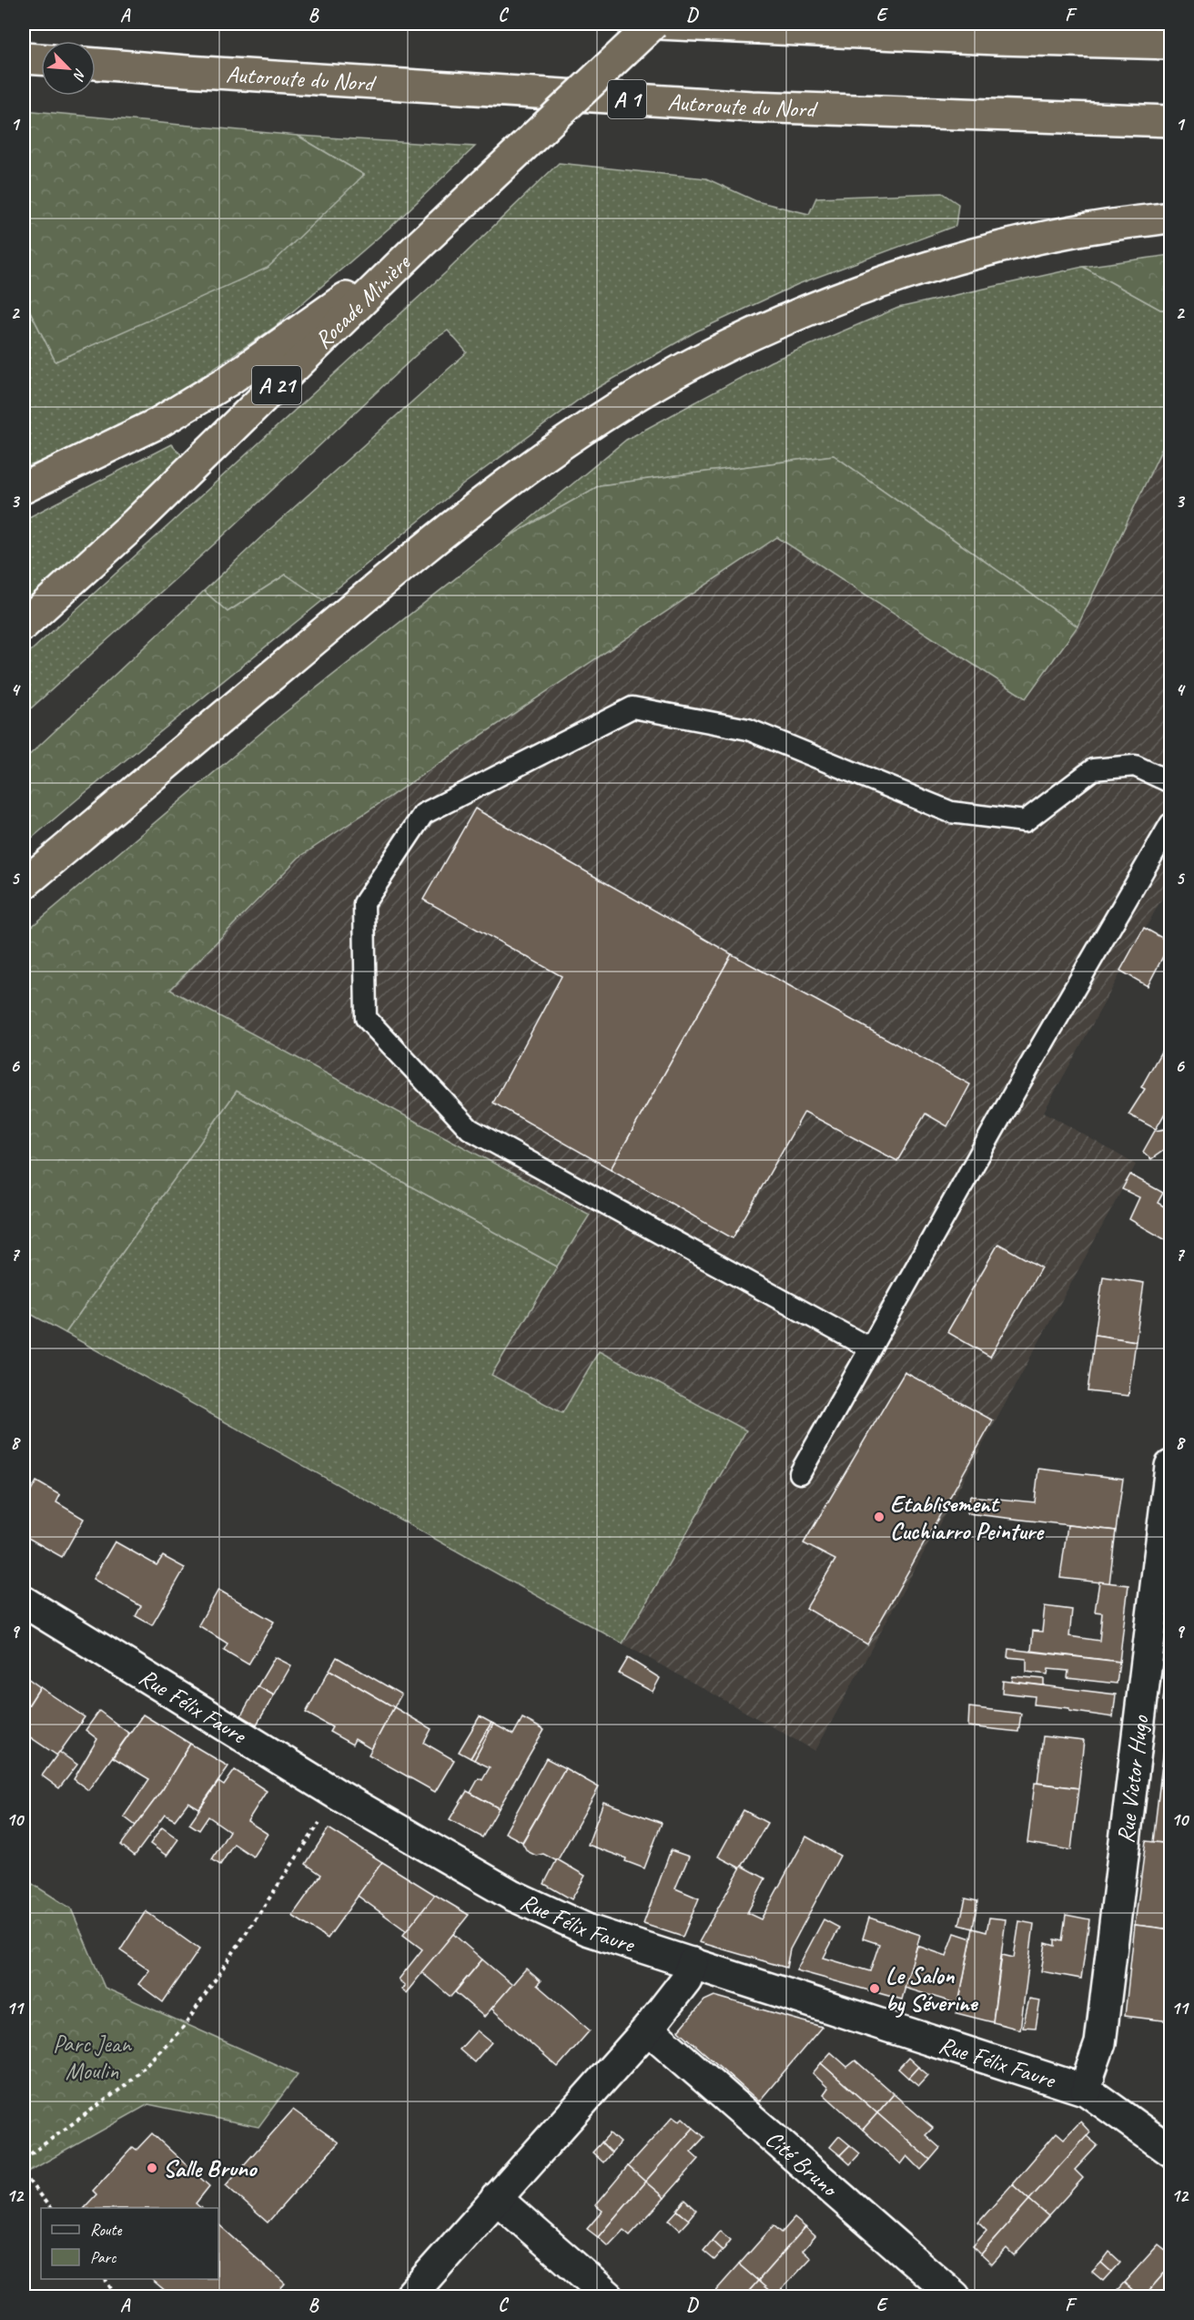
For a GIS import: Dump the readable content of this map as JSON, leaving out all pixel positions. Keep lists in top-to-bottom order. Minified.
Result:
{"streets":{"highway":["Autoroute du Nord","A 1","Rocade Minière","A 21"],"street":["Rue Félix Faure","Rue Victor Hugo","Cité Bruno"]},"crossings":[["Rue Félix Faure","Rue Victor Hugo"]],"parks":["Parc Jean Moulin"],"places":["Etablisement Cuchiarro Peinture","Le Salon by Séverine","Salle Bruno"],"legend":["Route","Parc"],"north":"bottom right","grid":{"columns":["A","B","C","D","E","F"],"rows":["1","2","3","4","5","6","7","8","9","10","11","12"]}}
